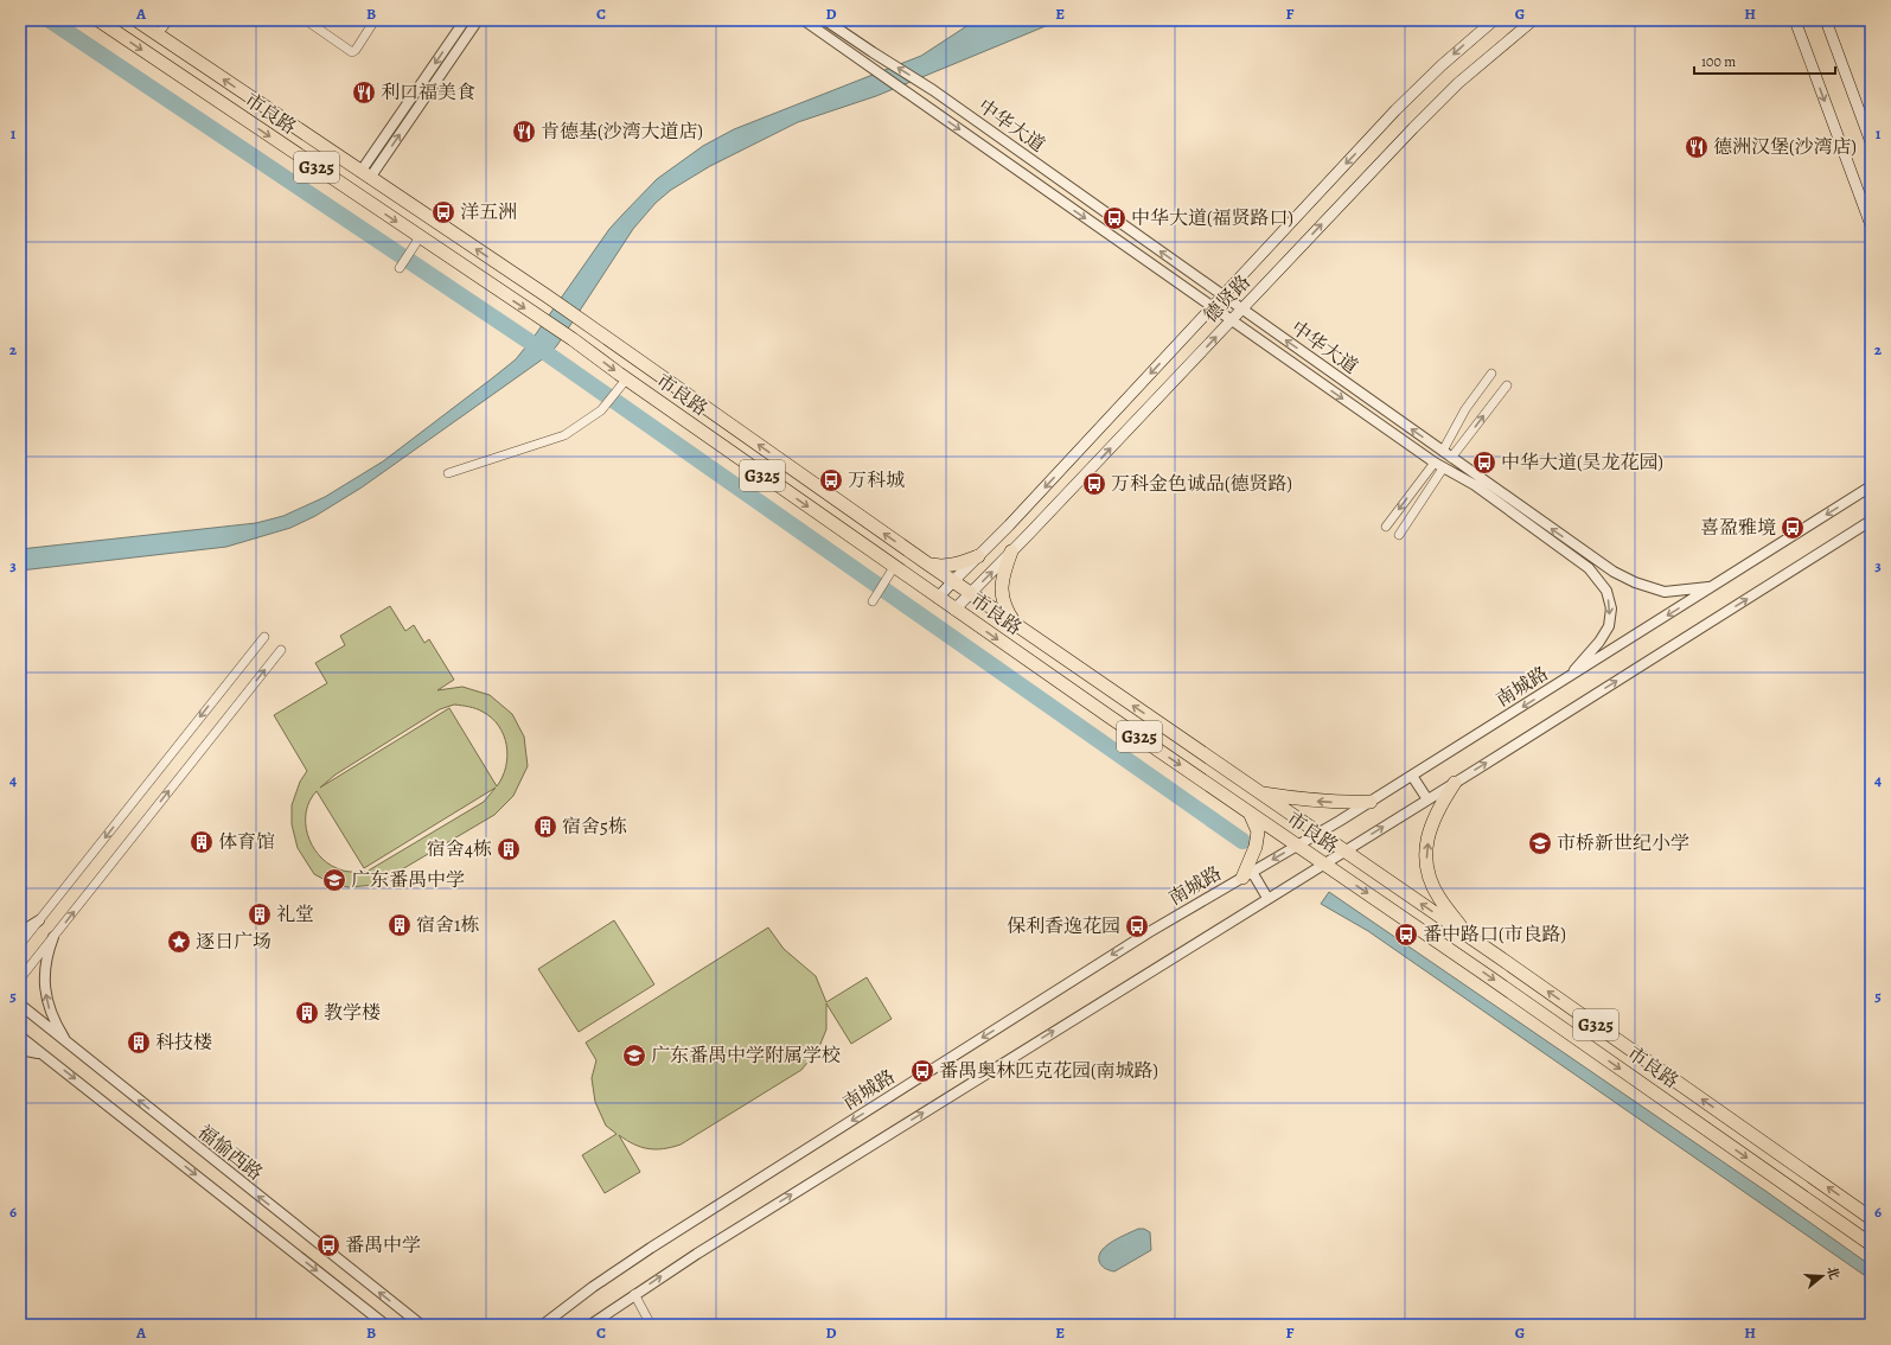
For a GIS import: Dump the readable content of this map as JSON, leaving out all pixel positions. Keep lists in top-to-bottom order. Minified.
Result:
{"streets":{"highway":["市良路","G325"],"main road":["德贤路"],"street":["中华大道","南城路","福愉西路"]},"crossings":[["市良路","德贤路"],["市良路","南城路"],["中华大道","德贤路"],["中华大道","南城路"]],"places":{"restaurant":["利口福美食","肯德基(沙湾大道店)","德洲汉堡(沙湾店)"],"bus stop":["洋五洲","中华大道(福贤路口)","中华大道(昊龙花园)","万科城","万科金色诚品(德贤路)","喜盈雅境","保利香逸花园","番中路口(市良路)","番禺奥林匹克花园(南城路)","番禺中学"],"building":["宿舍5栋","体育馆","宿舍4栋","礼堂","宿舍1栋","教学楼","科技楼"],"school or university":["市桥新世纪小学","广东番禺中学","广东番禺中学附属学校"],"place":["逐日广场"]},"scale_bar":"100 m","north":"right","grid":{"columns":["A","B","C","D","E","F","G","H"],"rows":["1","2","3","4","5","6"]}}
